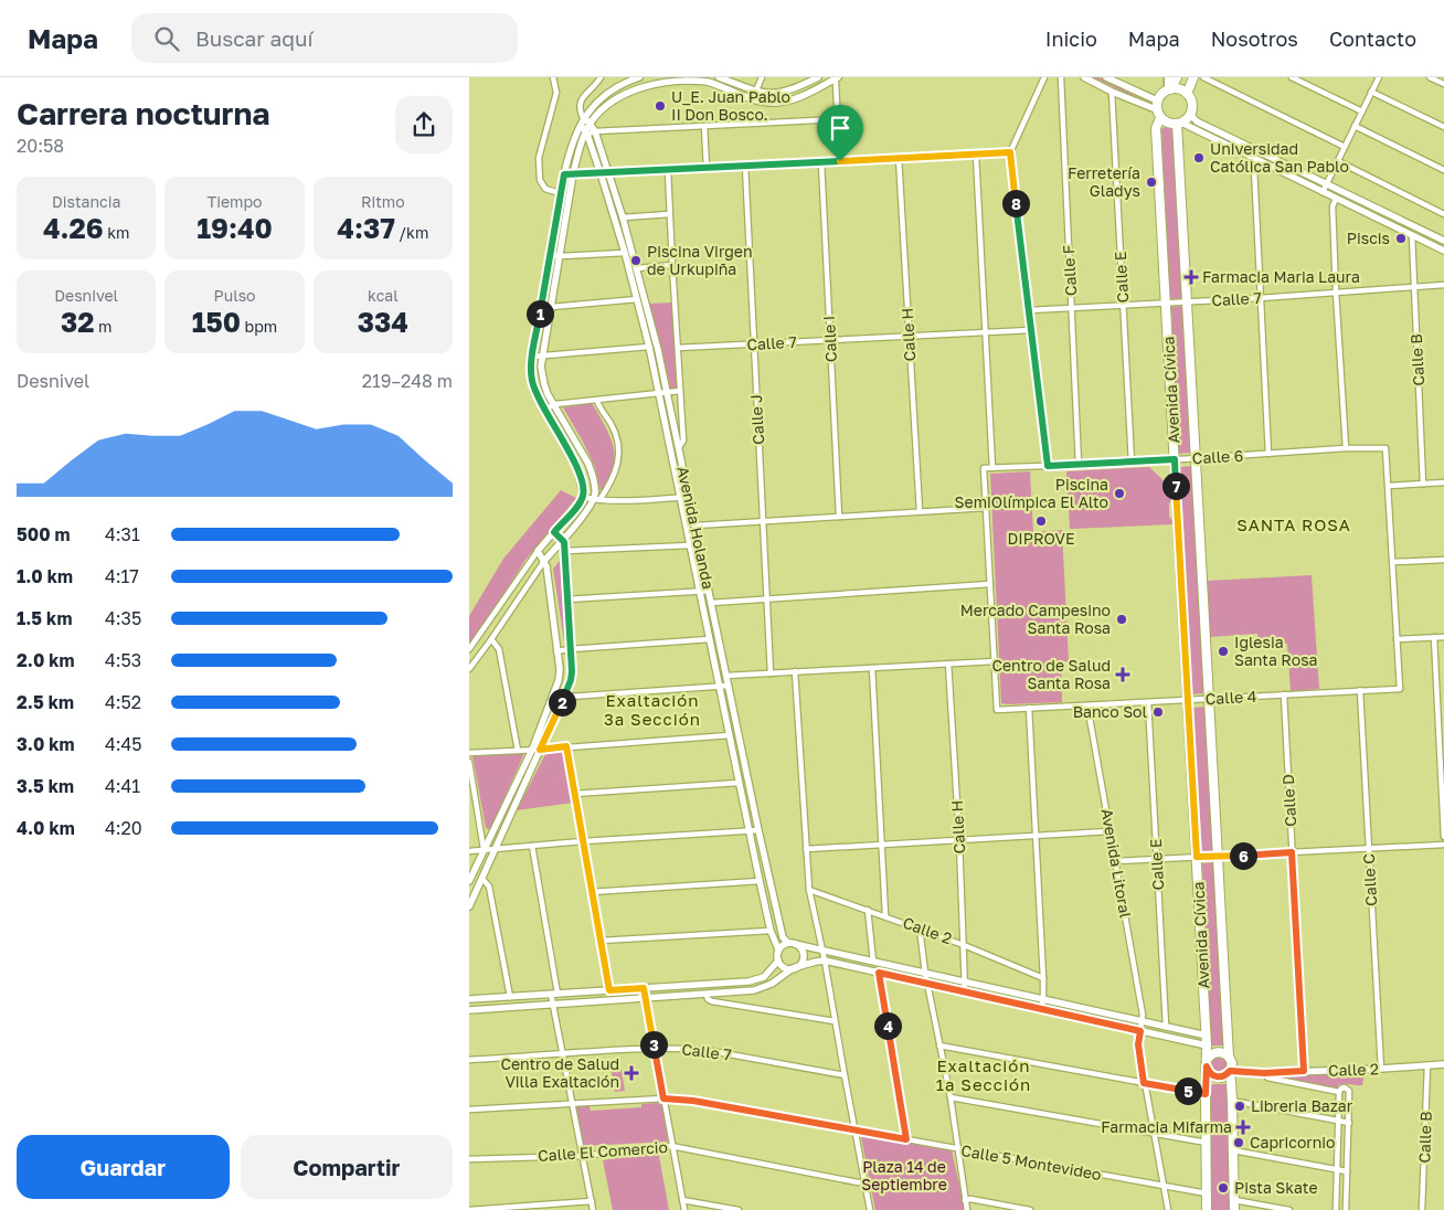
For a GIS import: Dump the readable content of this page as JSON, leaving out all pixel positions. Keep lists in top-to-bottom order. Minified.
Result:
{"streets":{"main road":["Avenida Cívica"],"street":["Calle F","Calle E","Calle 7","Calle H","Calle I","Calle B","Calle J","Calle 6","Avenida Holanda","Calle 4","Calle D","Avenida Litoral","Calle C","Calle 2","Calle El Comercio","Calle 5 Montevideo"]},"crossings":[["Calle F","Calle 7"],["Calle F","Calle 6"],["Calle E","Calle 7"],["Calle E","Calle 6"],["Calle E","Calle 4"],["Calle 7","Calle H"],["Calle 7","Calle I"],["Calle 7","Calle B"],["Calle 7","Avenida Cívica"],["Calle 7","Calle J"],["Calle H","Calle 2"],["Calle B","Calle 2"],["Avenida Cívica","Calle 6"],["Avenida Cívica","Calle 4"],["Avenida Cívica","Calle 2"],["Avenida Cívica","Calle 5 Montevideo"],["Calle 4","Calle D"],["Calle 4","Avenida Litoral"],["Calle 4","Calle C"],["Calle D","Calle 2"],["Calle C","Calle 2"]],"districts":["SANTA ROSA","Exaltación 3ª Sección","Exaltación 1ª Sección"],"parks":["Plaza 14 de Septiembre"],"places":{"other":["U_E. Juan Pablo II Don Bosco.","Universidad Católica San Pablo","Ferretería Gladys","Piscis","Piscina Virgen de Urkupiña","Piscina SemiOlímpica El Alto","DIPROVE","Mercado Campesino Santa Rosa","Iglesia Santa Rosa","Banco Sol","Libreria Bazar","Capricornio","Pista Skate"],"health":["Farmacia Maria Laura","Centro de Salud Santa Rosa","Centro de Salud Villa Exaltación","Farmacia Mifarma"]},"page":{"header":"Mapa","search":"Buscar aquí","nav":["Inicio","Mapa","Nosotros","Contacto"],"heading":["Carrera nocturna","20:58"],"stats":[["Distancia","4.26 km"],["Tiempo","19:40"],["Ritmo","4:37 /km"],["Desnivel","32 m"],["Pulso","150 bpm"],["kcal","334"]],"pins":["8","1","7","2","6","4","3","5"],"chart":["Desnivel","219–248 m"],"list":[{"name":"500 m","note":"4:31"},{"name":"1.0 km","note":"4:17"},{"name":"1.5 km","note":"4:35"},{"name":"2.0 km","note":"4:53"},{"name":"2.5 km","note":"4:52"},{"name":"3.0 km","note":"4:45"},{"name":"3.5 km","note":"4:41"},{"name":"4.0 km","note":"4:20"}],"buttons":["Guardar","Compartir"]}}
